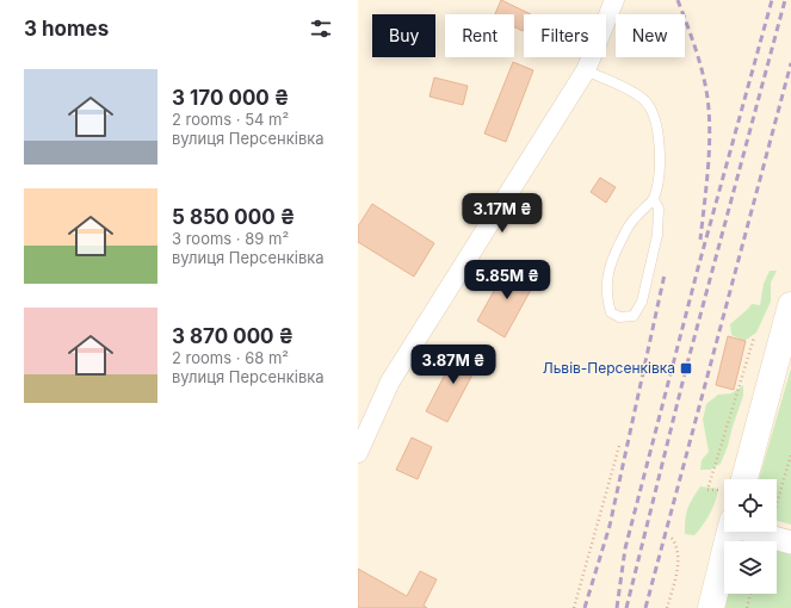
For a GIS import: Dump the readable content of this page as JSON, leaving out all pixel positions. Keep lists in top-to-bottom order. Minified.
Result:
{"places":{"transit":["Львів-Персенківка"]},"page":{"heading":"3 homes","chip":["Buy","Rent","Filters","New"],"list":[{"name":"3 170 000 ₴","note":"2 rooms · 54 m² · вулиця Персенківка"},{"name":"5 850 000 ₴","note":"3 rooms · 89 m² · вулиця Персенківка"},{"name":"3 870 000 ₴","note":"2 rooms · 68 m² · вулиця Персенківка"}],"price":["3.17M ₴","5.85M ₴","3.87M ₴"]}}
